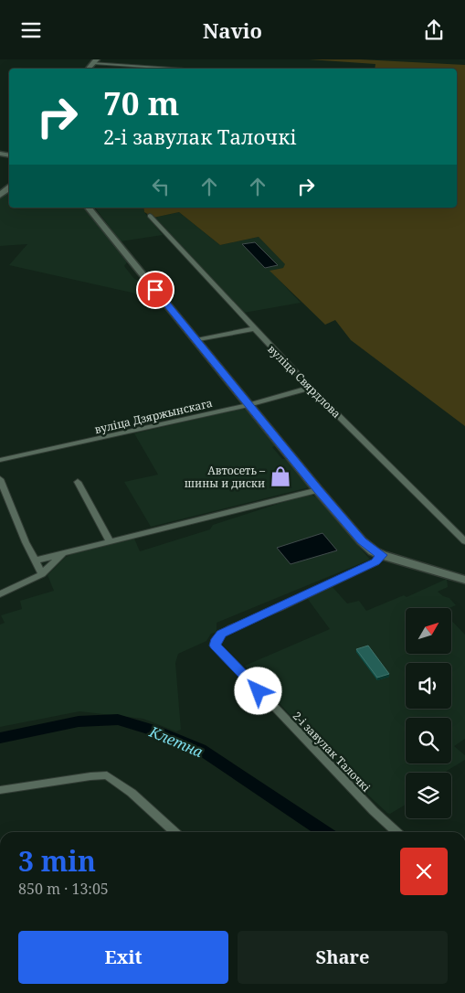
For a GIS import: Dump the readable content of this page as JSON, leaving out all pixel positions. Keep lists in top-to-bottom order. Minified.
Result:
{"streets":{"street":["вуліца Свярдлова","вуліца Дзяржынскага","2-і завулак Талочкі"]},"crossings":[["вуліца Свярдлова","вуліца Дзяржынскага"]],"water":["Клетна"],"places":{"shop":["Автосеть – шины и диски"]},"north":"top right","page":{"header":"Navio","turn":["70 m","2-і завулак Талочкі"],"heading":["3 min","850 m · 13:05"],"buttons":["Exit","Share"]}}
